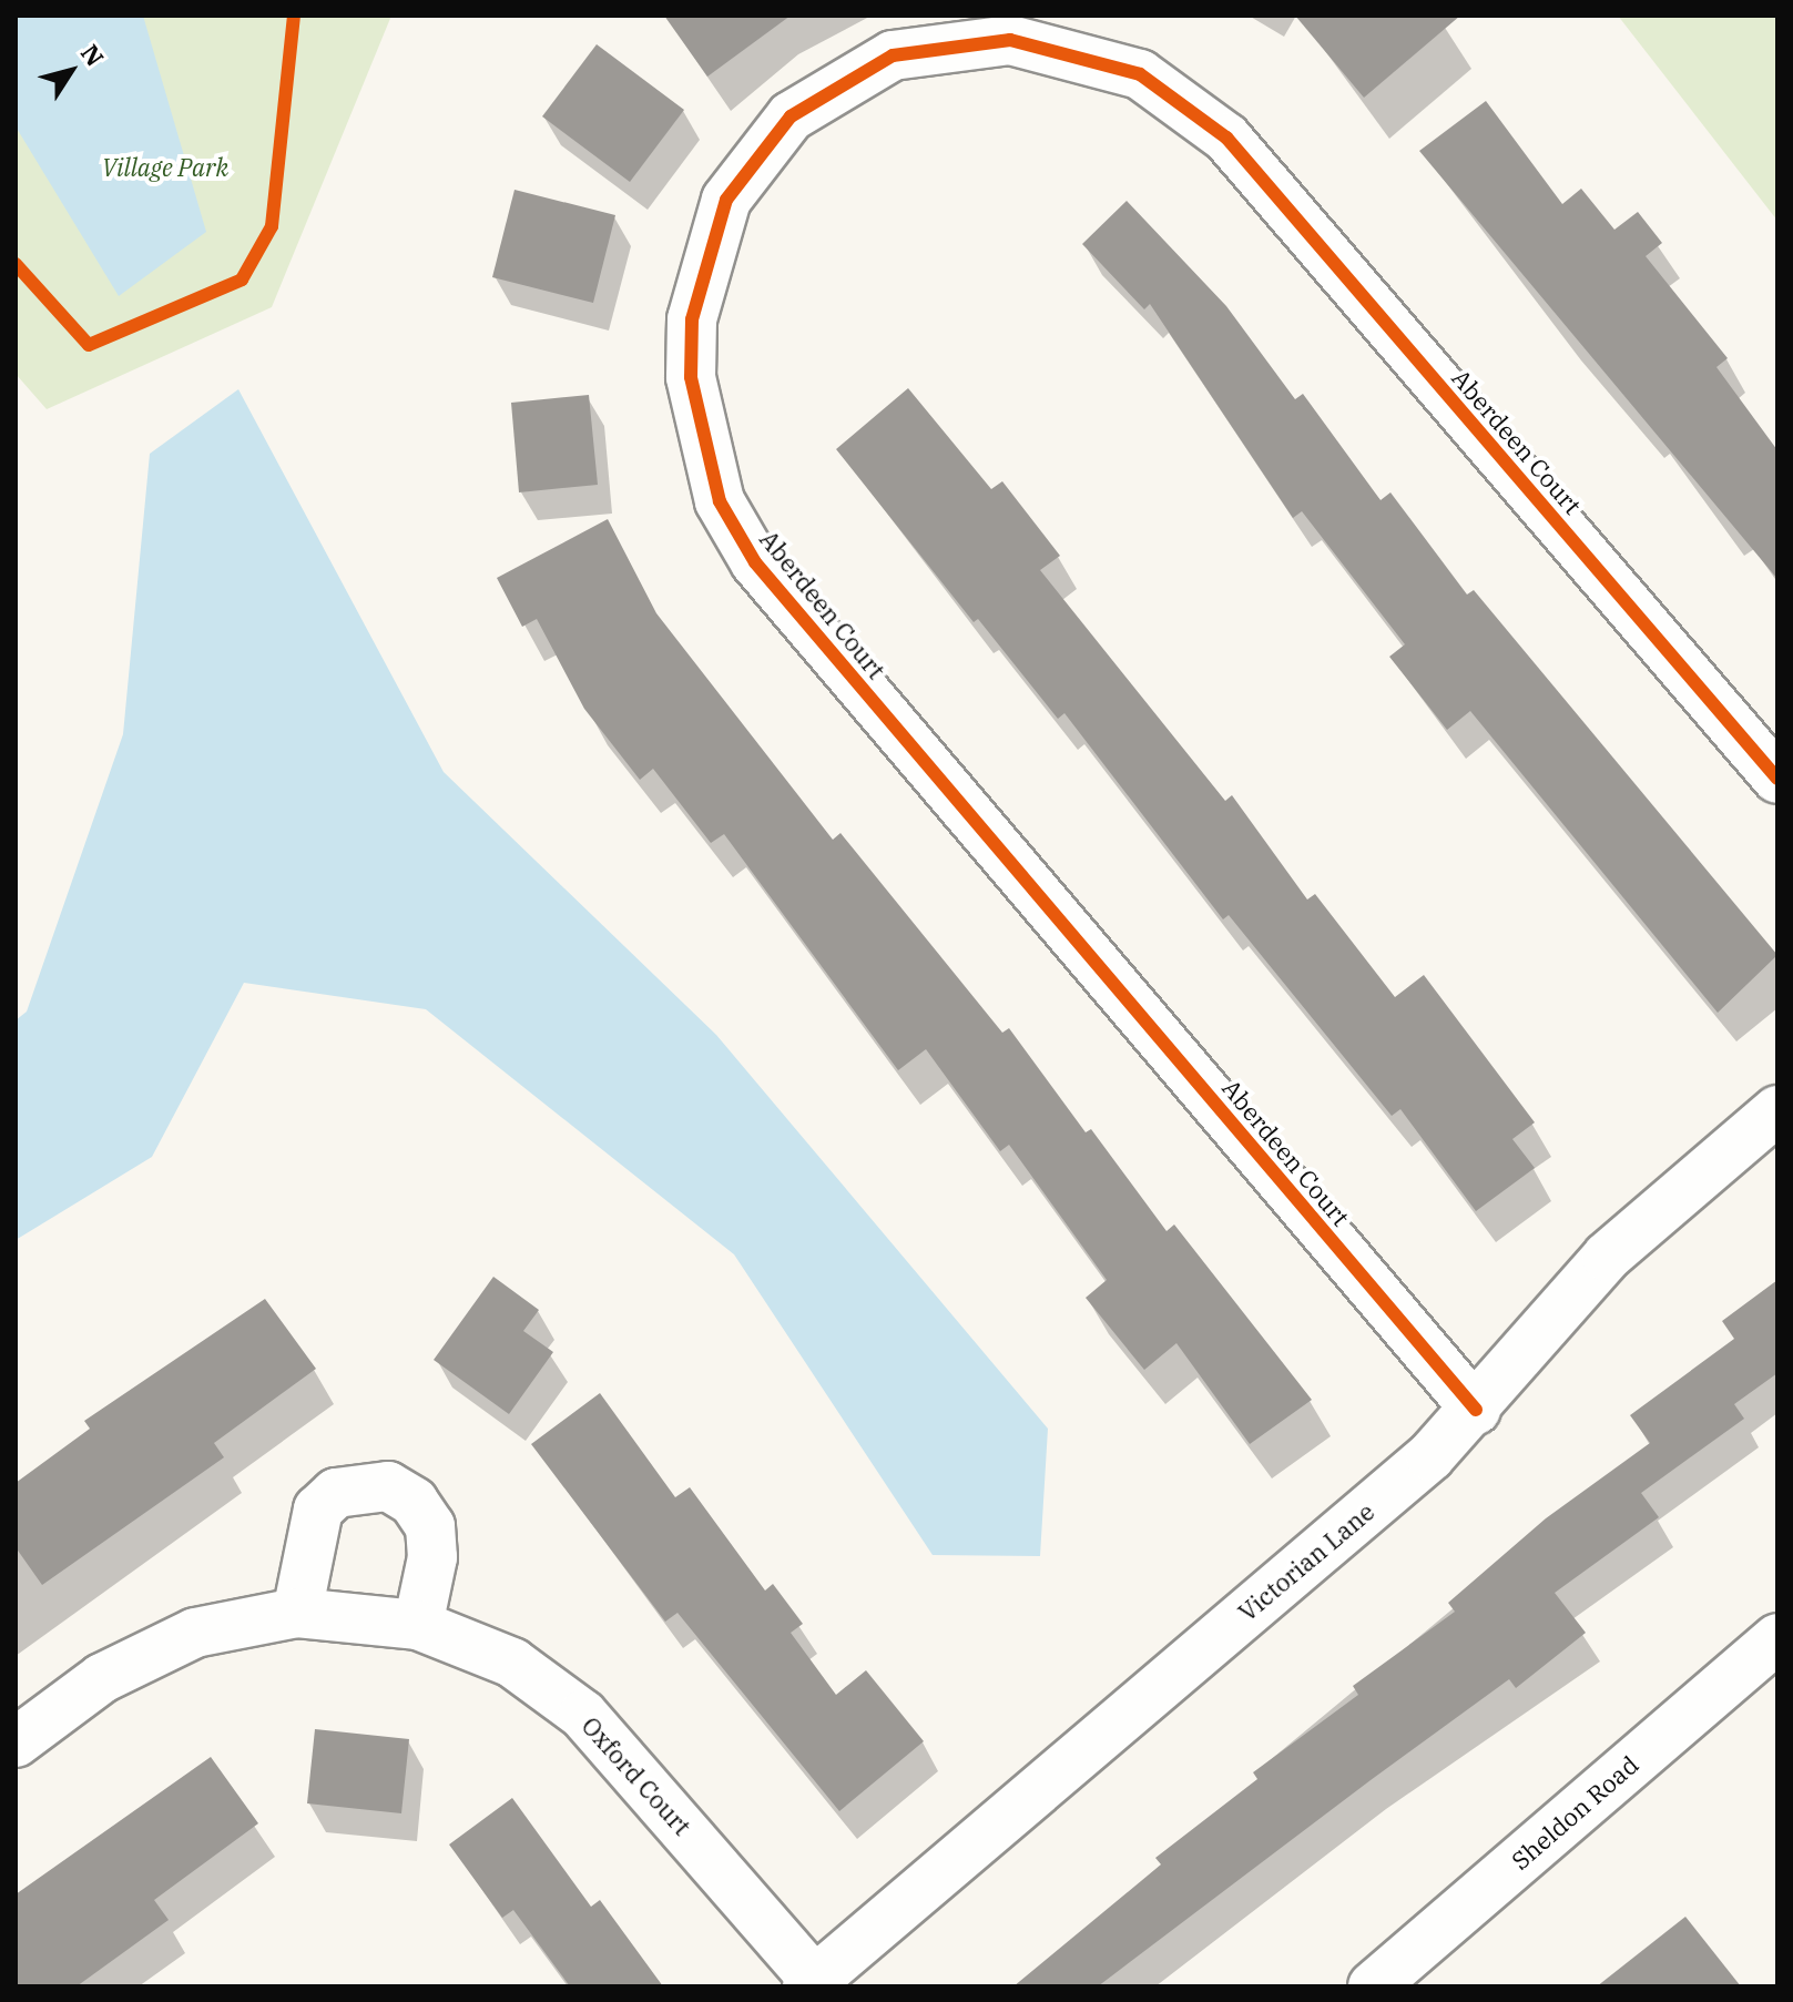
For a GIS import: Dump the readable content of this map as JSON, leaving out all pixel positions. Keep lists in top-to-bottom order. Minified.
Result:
{"streets":{"street":["Aberdeen Court","Victorian Lane","Oxford Court","Sheldon Road"]},"crossings":[["Aberdeen Court","Victorian Lane"],["Victorian Lane","Oxford Court"]],"parks":["Village Park"],"north":"top right"}
